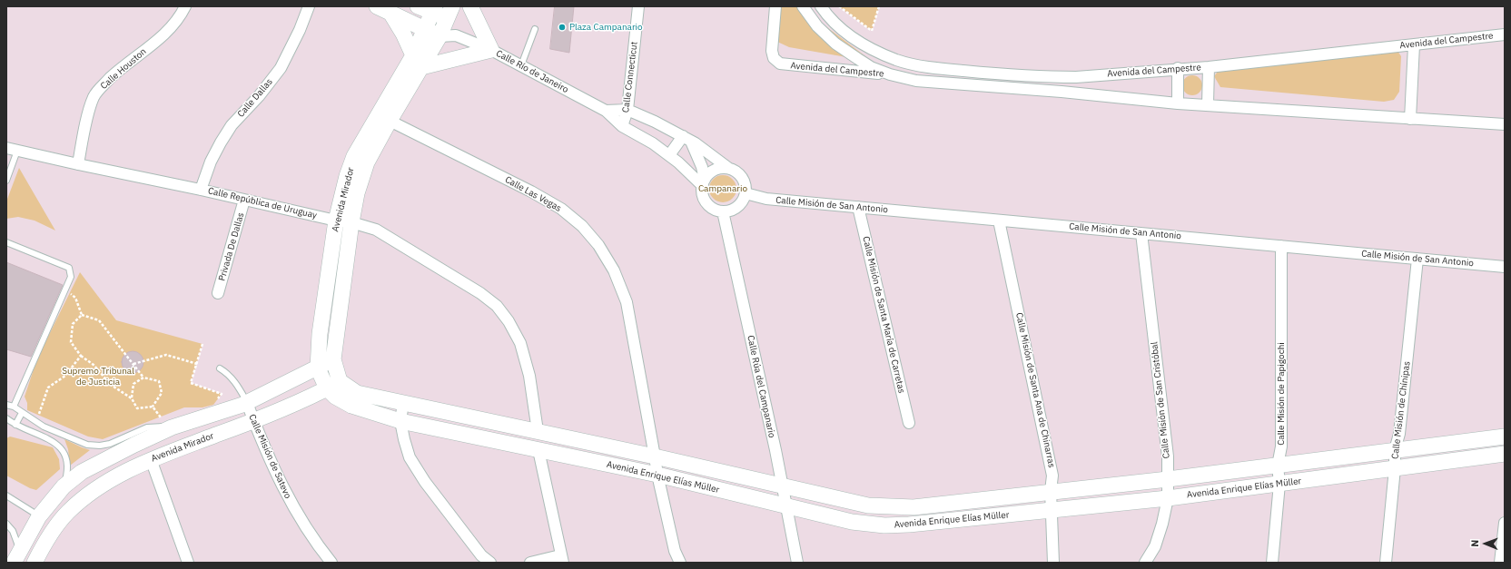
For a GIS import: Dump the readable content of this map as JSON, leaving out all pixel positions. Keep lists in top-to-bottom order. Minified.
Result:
{"streets":{"main road":["Avenida Mirador","Avenida Enrique Elías Müller"],"street":["Avenida del Campestre","Calle Houston","Calle Río de Janeiro","Calle Connecticut","Calle Dallas","Calle Las Vegas","Calle República de Uruguay","Calle Misión de San Antonio","Privada De Dallas","Calle Misión de Santa María de Carretas","Calle Rúa del Campanario","Calle Misión de Santa Ana de Chinarras","Calle Misión de Papigochi","Calle Misión de San Cristóbal","Calle Misión de Chínipas","Calle Misión de Satevo"]},"crossings":[["Calle Houston","Calle República de Uruguay"],["Calle Río de Janeiro","Calle Connecticut"],["Calle Río de Janeiro","Avenida Mirador"],["Calle Río de Janeiro","Calle Misión de San Antonio"],["Calle Río de Janeiro","Calle Rúa del Campanario"],["Calle Dallas","Calle República de Uruguay"],["Calle Las Vegas","Avenida Mirador"],["Calle Las Vegas","Avenida Enrique Elías Müller"],["Avenida Mirador","Calle República de Uruguay"],["Avenida Mirador","Calle Misión de Satevo"],["Avenida Mirador","Avenida Enrique Elías Müller"],["Calle República de Uruguay","Privada De Dallas"],["Calle República de Uruguay","Avenida Enrique Elías Müller"],["Calle Misión de San Antonio","Calle Misión de Santa María de Carretas"],["Calle Misión de San Antonio","Calle Rúa del Campanario"],["Calle Misión de San Antonio","Calle Misión de Santa Ana de Chinarras"],["Calle Misión de San Antonio","Calle Misión de Papigochi"],["Calle Misión de San Antonio","Calle Misión de San Cristóbal"],["Calle Misión de San Antonio","Calle Misión de Chínipas"],["Calle Rúa del Campanario","Avenida Enrique Elías Müller"],["Calle Misión de Santa Ana de Chinarras","Avenida Enrique Elías Müller"],["Calle Misión de Papigochi","Avenida Enrique Elías Müller"],["Calle Misión de San Cristóbal","Avenida Enrique Elías Müller"],["Calle Misión de Chínipas","Avenida Enrique Elías Müller"]],"parks":["Campanario","Supremo Tribunal de Justicia"],"places":["Plaza Campanario"],"north":"left"}
